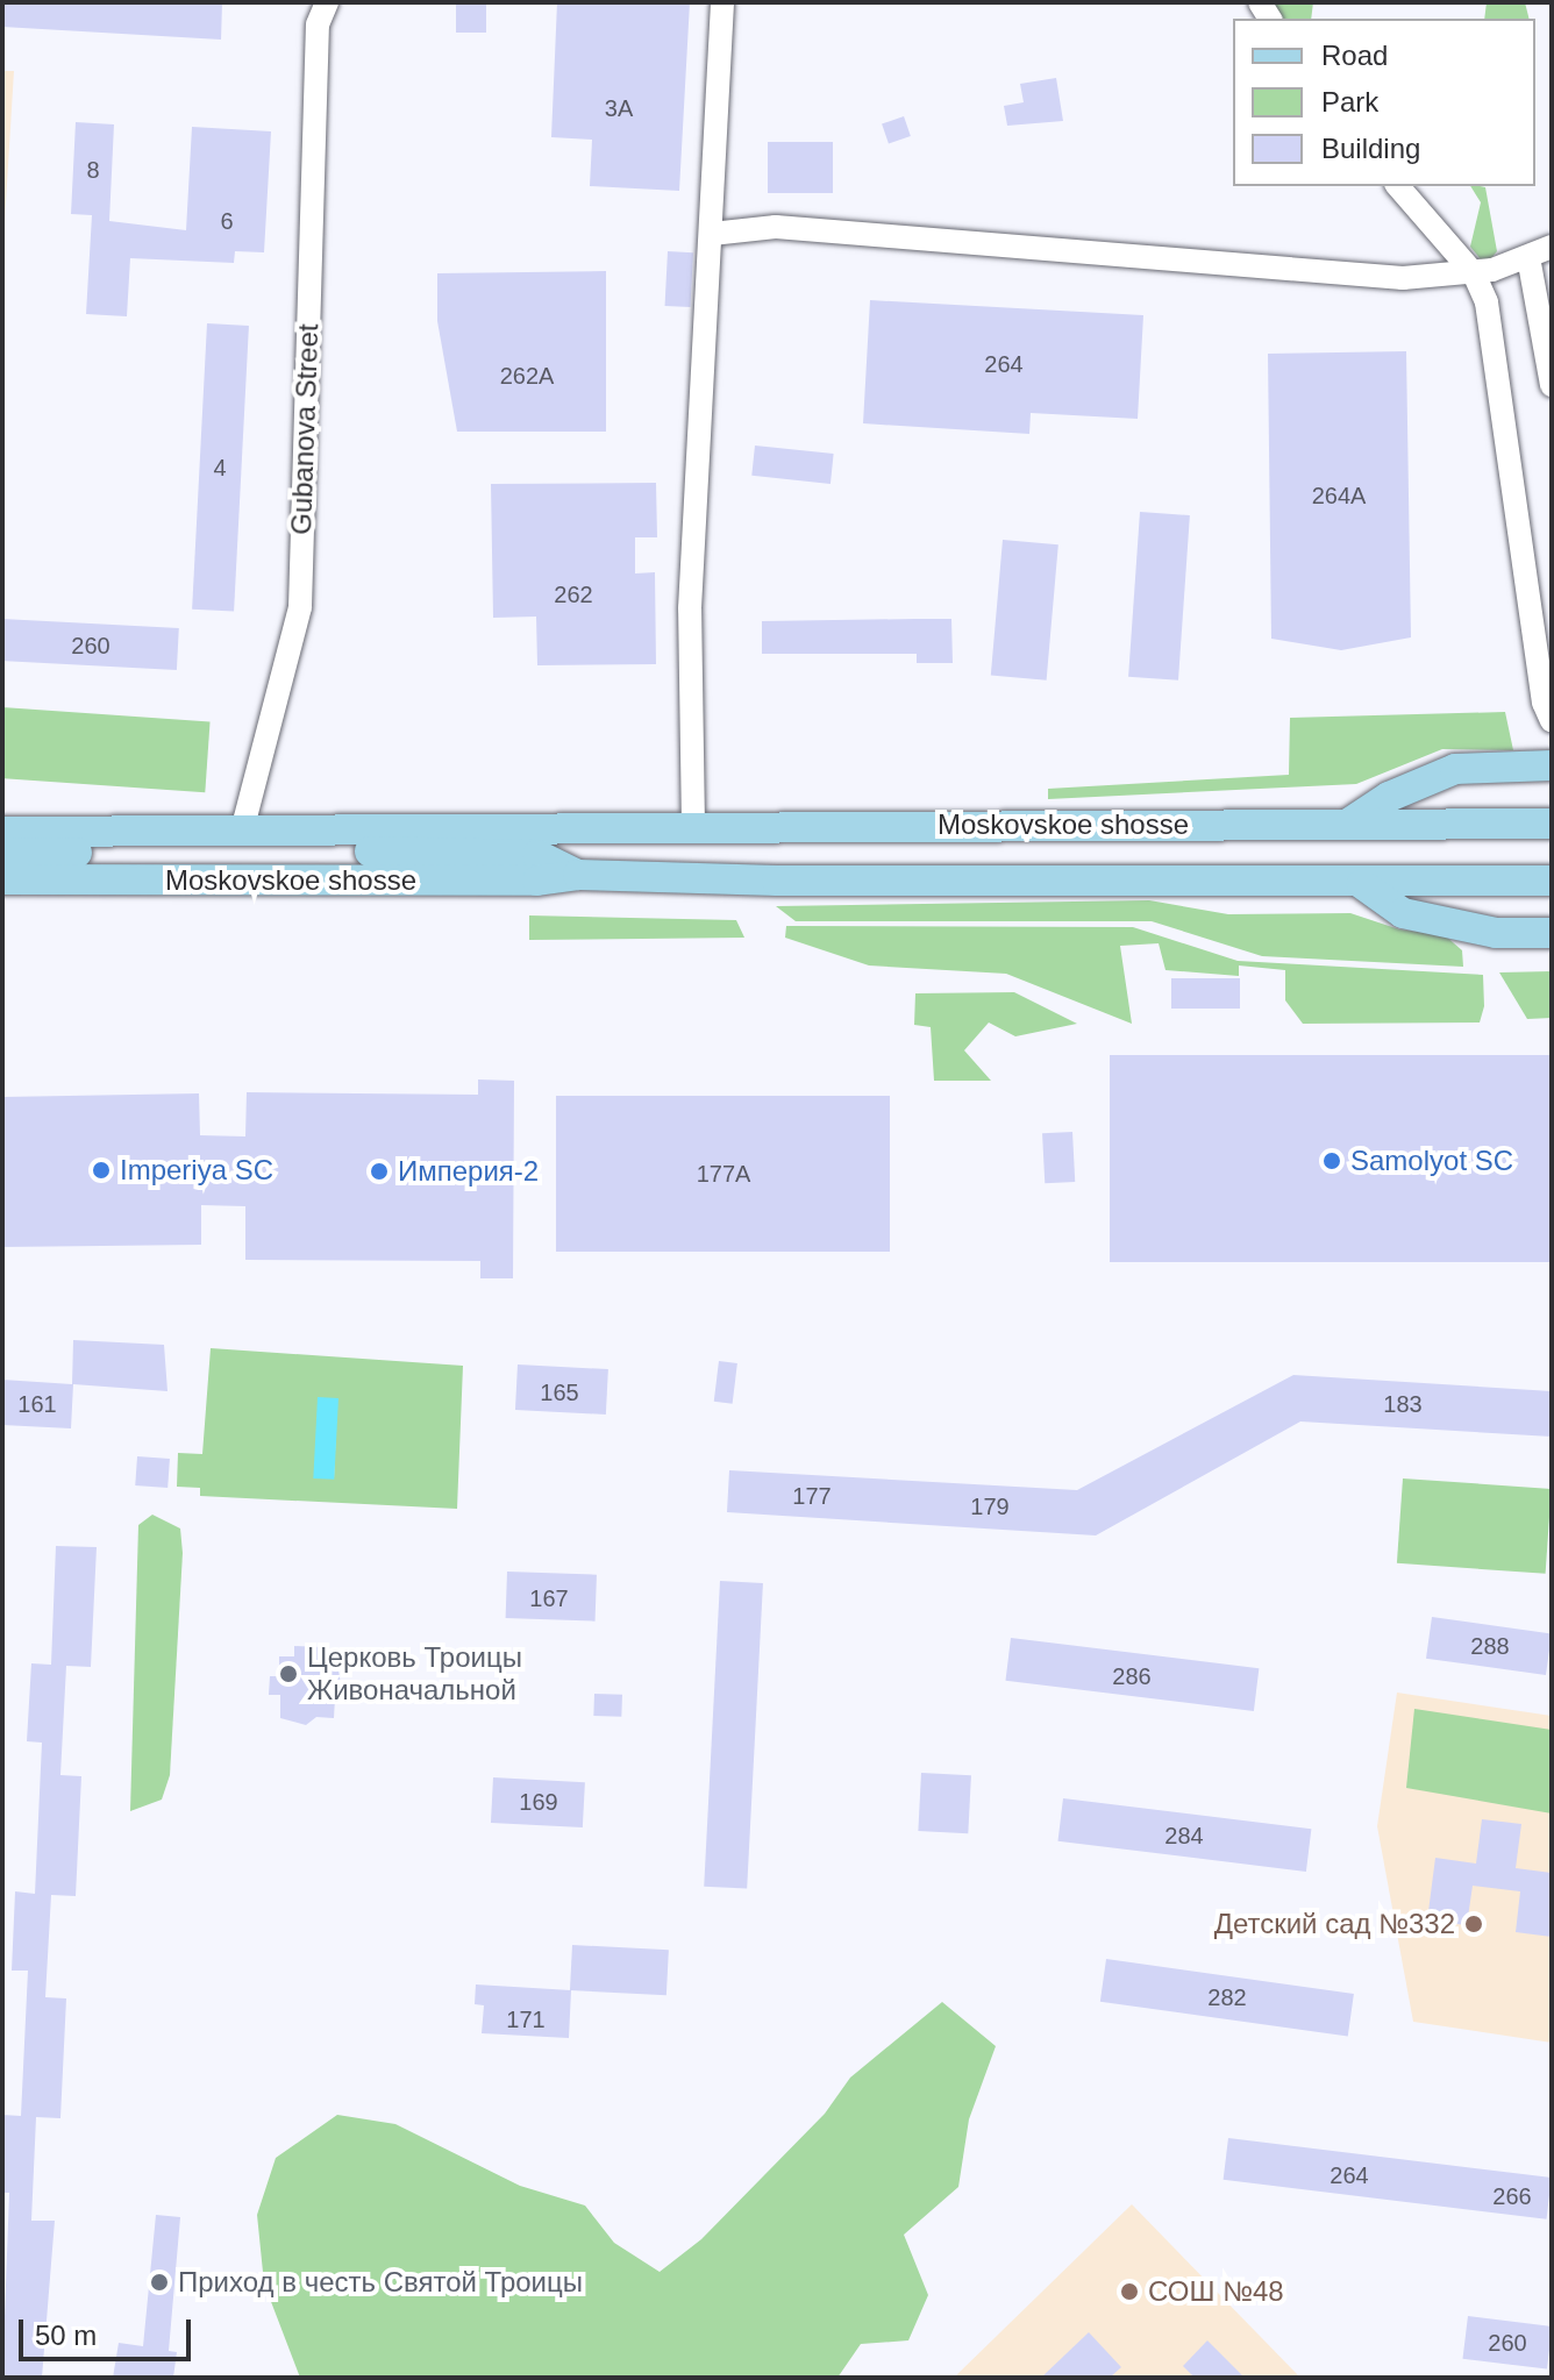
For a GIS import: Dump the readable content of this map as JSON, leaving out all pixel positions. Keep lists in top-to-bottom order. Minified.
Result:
{"streets":{"main road":["Moskovskoe shosse"],"street":["Gubanova Street"]},"crossings":[["Gubanova Street","Moskovskoe shosse"]],"places":["Samolyot SC","Imperiya SC","Империя-2","Церковь Троицы Живоначальной","Детский сад №332","Приход в честь Святой Троицы","СОШ №48"],"house_numbers":["3А","8","6","264","262А","4","264А","262","260","177А","165","161","183","177","179","167","288","286","169","284","282","171","264","266","260"],"legend":["Road","Park","Building"],"scale_bar":"50 m"}
